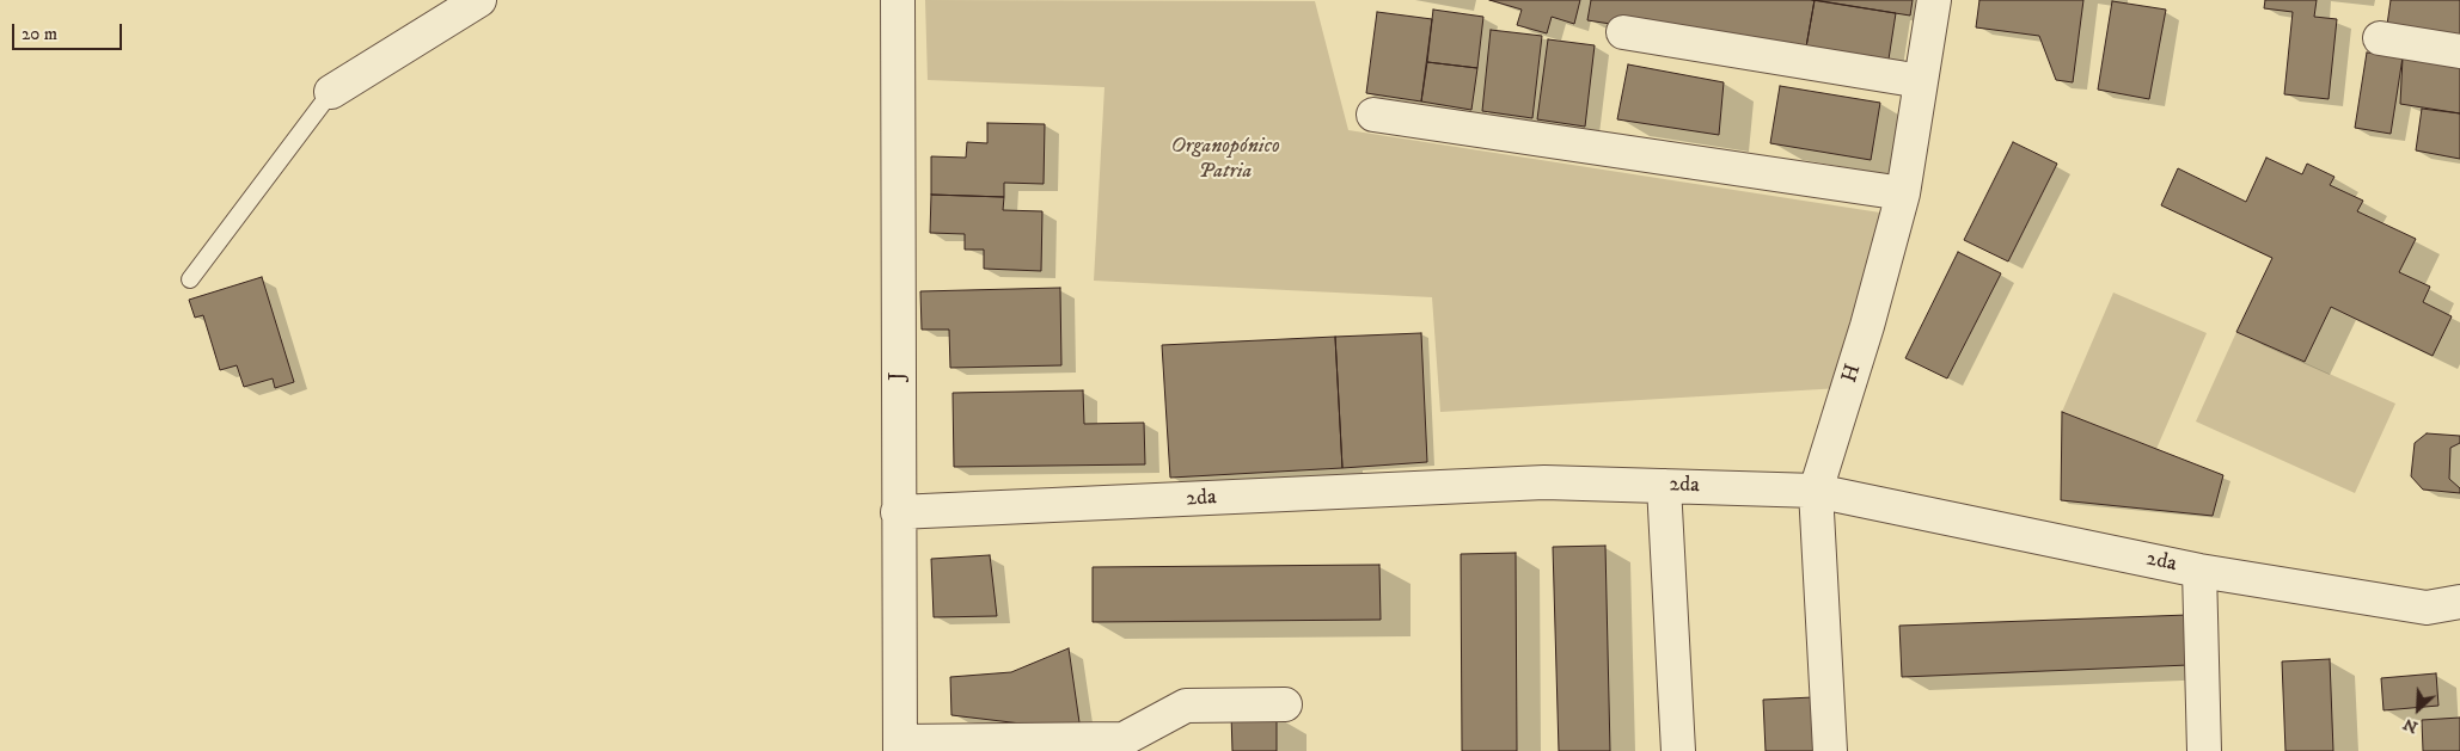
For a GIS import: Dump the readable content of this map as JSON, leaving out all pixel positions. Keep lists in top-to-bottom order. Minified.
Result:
{"streets":{"street":["H","J","2da"]},"crossings":[["H","2da"],["J","2da"]],"parks":["Organopónico Patria"],"scale_bar":"20 m","north":"bottom left"}
